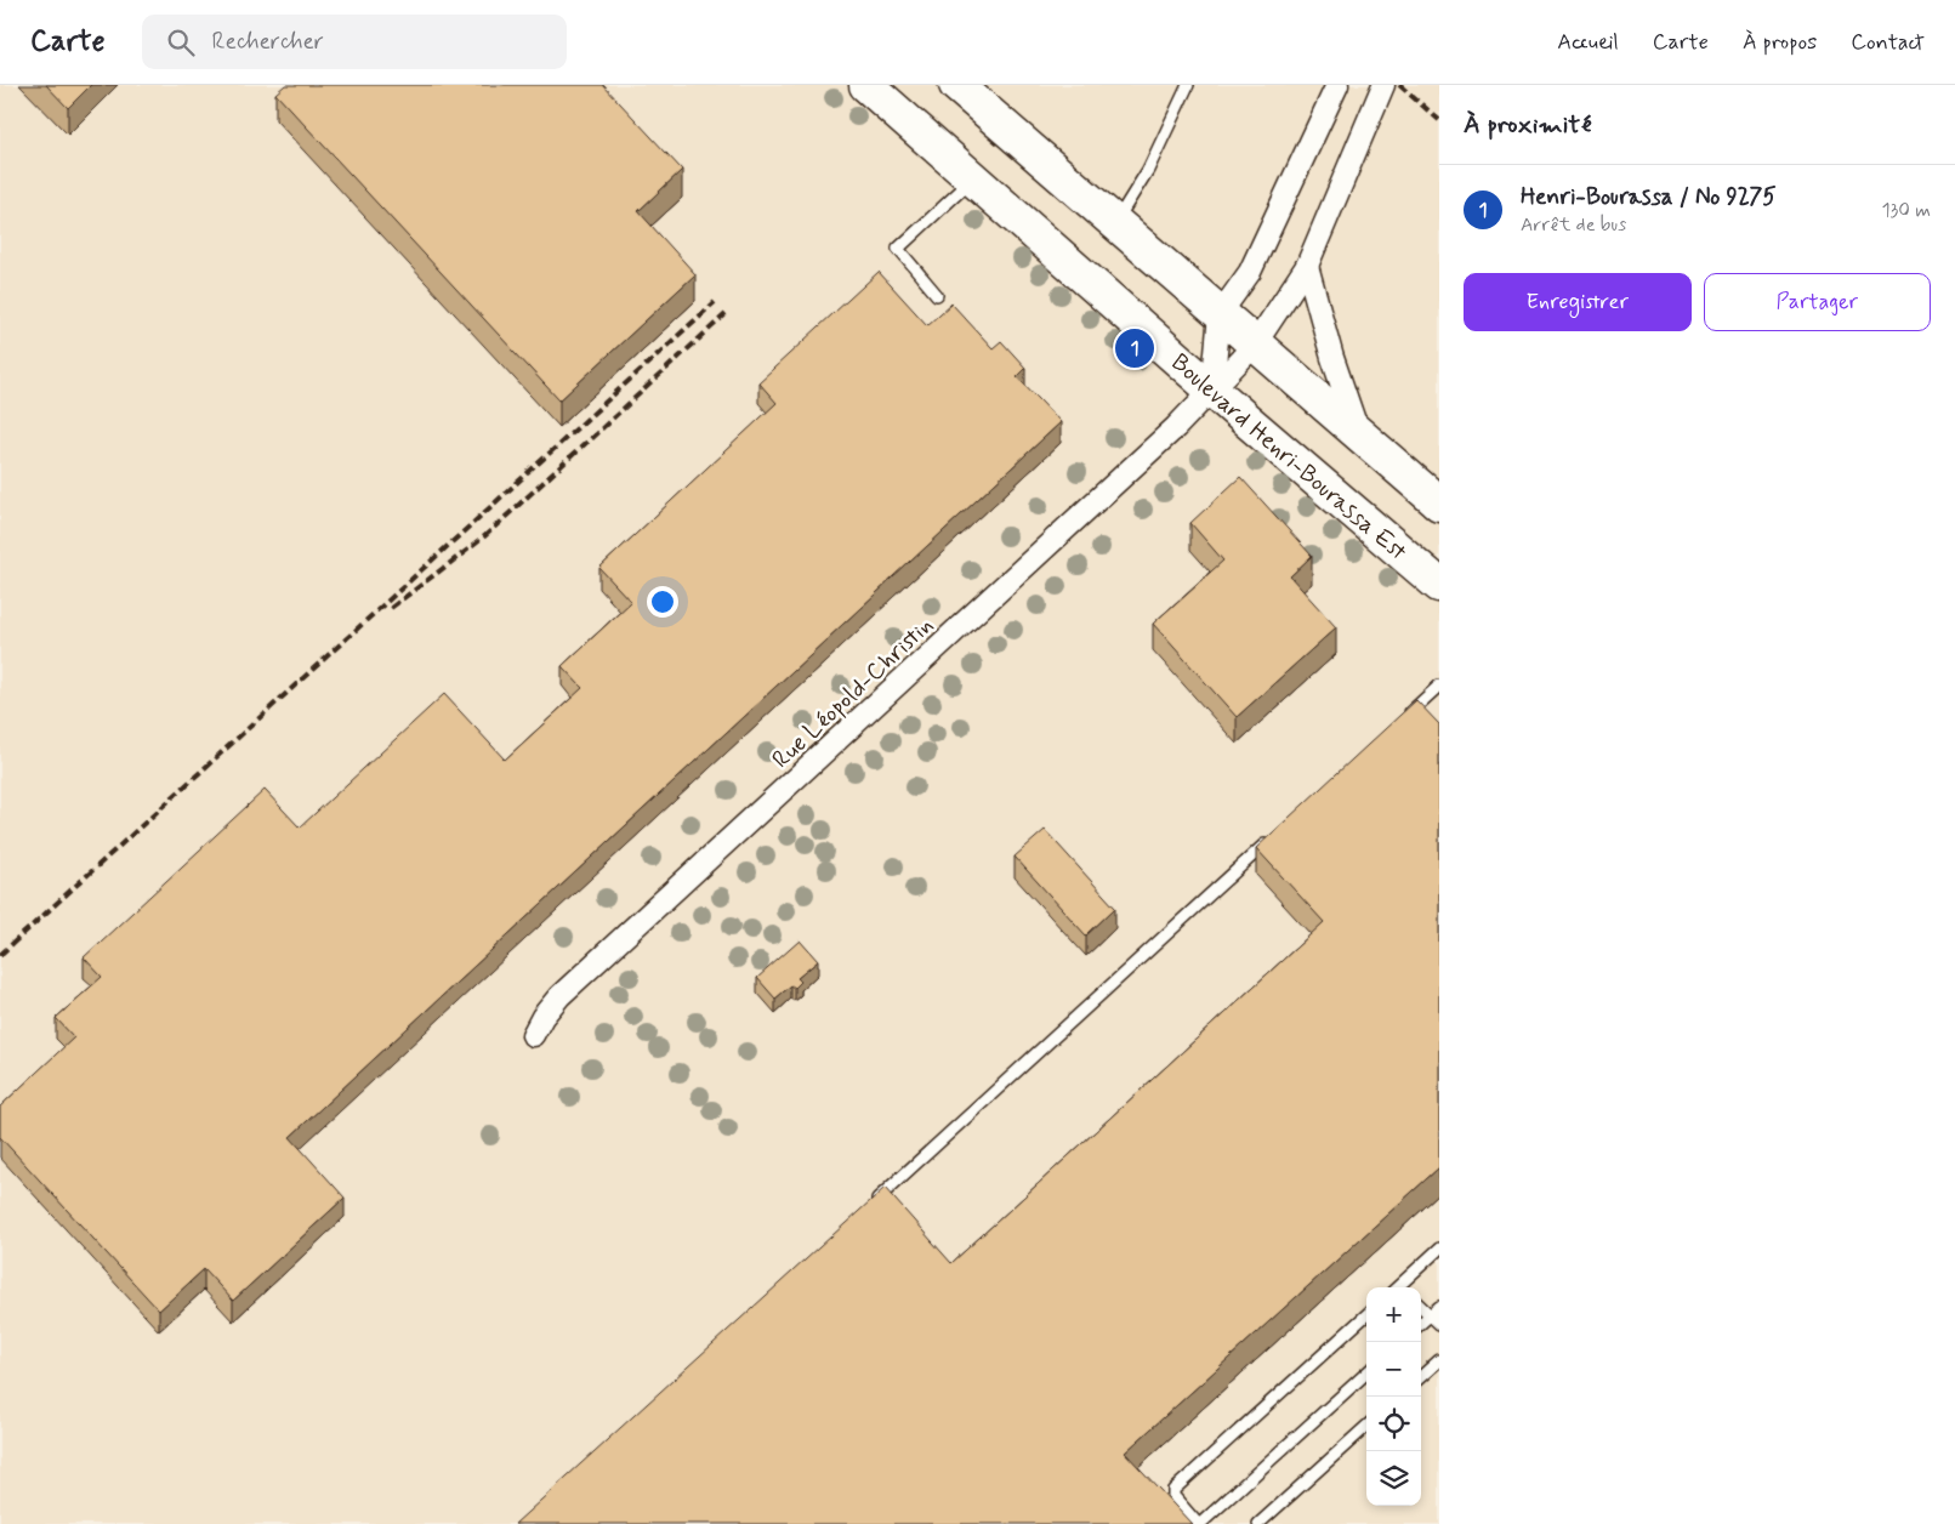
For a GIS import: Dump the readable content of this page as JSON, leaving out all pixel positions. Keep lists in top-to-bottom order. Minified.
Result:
{"streets":{"main road":["Boulevard Henri-Bourassa Est"],"street":["Rue Léopold-Christin"]},"crossings":[["Boulevard Henri-Bourassa Est","Rue Léopold-Christin"]],"page":{"header":"Carte","search":"Rechercher","nav":["Accueil","Carte","À propos","Contact"],"heading":"À proximité","list":[{"mark":"1","name":"Henri-Bourassa / No 9275","note":"Arrêt de bus","value":"130 m"}],"buttons":["Enregistrer","Partager"],"pins":"1","map_buttons":["+","−"]}}
